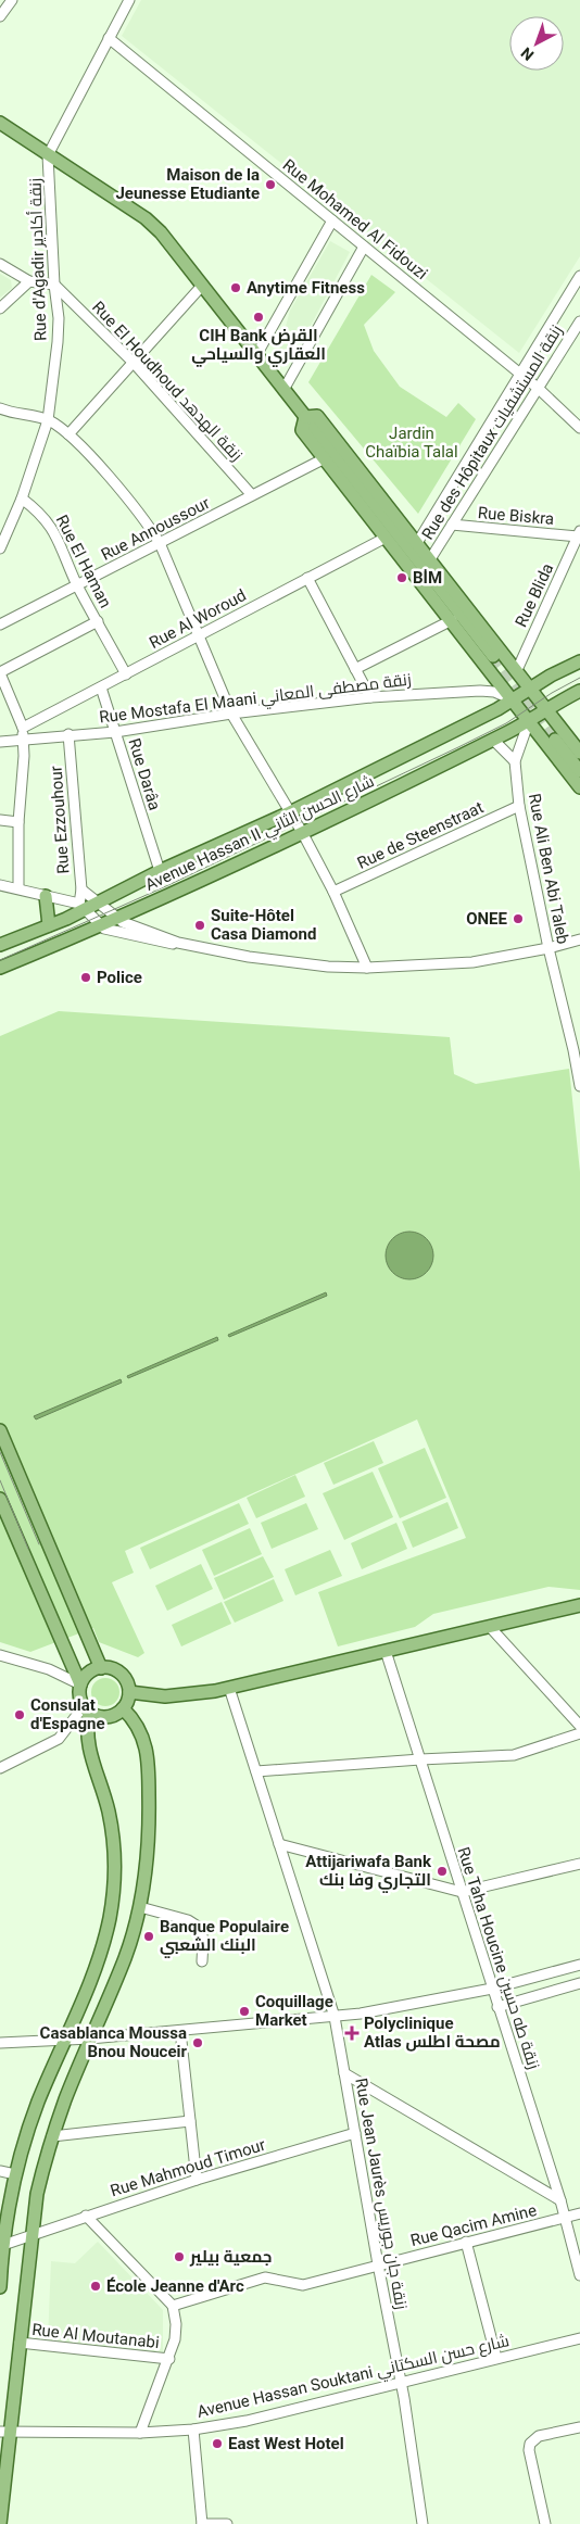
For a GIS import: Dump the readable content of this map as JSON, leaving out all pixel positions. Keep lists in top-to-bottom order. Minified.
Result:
{"streets":{"main road":["Avenue Hassan II شارع الحسن الثاني"],"street":["Rue Mohamed Al Fidouzi","Rue d'Agadir زنقة أكادير","Rue El Houdhoud زنقة الهدهد","Rue des Hôpitaux زنقة المستشفيات","Rue Biskra","Rue Annoussour","Rue El Haman","Rue Blida","Rue Al Woroud","Rue Mostafa El Maani زنقة مصطفى المعاني","Rue Darâa","Rue Ezzouhour","Rue de Steenstraat","Rue Ali Ben Abi Taleb","Rue Taha Houcine زنقة طه حسين","Rue Mahmoud Timour","Rue Jean Jaurès زنقة جان جوريس","Rue Qacim Amine","Rue Al Moutanabi","Avenue Hassan Souktani شارع حسن السكتاني"]},"crossings":[["Rue Mohamed Al Fidouzi","Rue des Hôpitaux زنقة المستشفيات"],["Rue d'Agadir زنقة أكادير","Rue El Houdhoud زنقة الهدهد"],["Rue d'Agadir زنقة أكادير","Rue El Haman"],["Rue El Houdhoud زنقة الهدهد","Rue Annoussour"],["Rue des Hôpitaux زنقة المستشفيات","Rue Biskra"],["Rue Biskra","Rue Blida"],["Rue Annoussour","Rue El Haman"],["Rue El Haman","Rue Al Woroud"],["Rue Al Woroud","Rue Darâa"],["Rue Mostafa El Maani زنقة مصطفى المعاني","Rue Darâa"],["Rue Mostafa El Maani زنقة مصطفى المعاني","Rue Ezzouhour"],["Rue Mostafa El Maani زنقة مصطفى المعاني","Avenue Hassan II شارع الحسن الثاني"],["Rue Darâa","Avenue Hassan II شارع الحسن الثاني"],["Rue Ezzouhour","Avenue Hassan II شارع الحسن الثاني"],["Avenue Hassan II شارع الحسن الثاني","Rue Ali Ben Abi Taleb"],["Rue de Steenstraat","Rue Ali Ben Abi Taleb"],["Rue Taha Houcine زنقة طه حسين","Rue Qacim Amine"],["Rue Mahmoud Timour","Rue Jean Jaurès زنقة جان جوريس"],["Rue Jean Jaurès زنقة جان جوريس","Rue Qacim Amine"],["Rue Jean Jaurès زنقة جان جوريس","Avenue Hassan Souktani شارع حسن السكتاني"]],"parks":["Jardin Chaïbia Talal"],"places":{"other":["Maison de la Jeunesse Etudiante","Anytime Fitness","CIH Bank القرض العقاري والسياحي","BİM","ONEE","Suite-Hôtel Casa Diamond","Police","Consulat d'Espagne","Attijariwafa Bank التجاري وفا بنك","Banque Populaire البنك الشعبي","Coquillage Market","Casablanca Moussa Bnou Nouceir","جمعية بيلير","École Jeanne d'Arc","East West Hotel"],"health":["Polyclinique Atlas مصحة اطلس"]},"north":"bottom left"}
